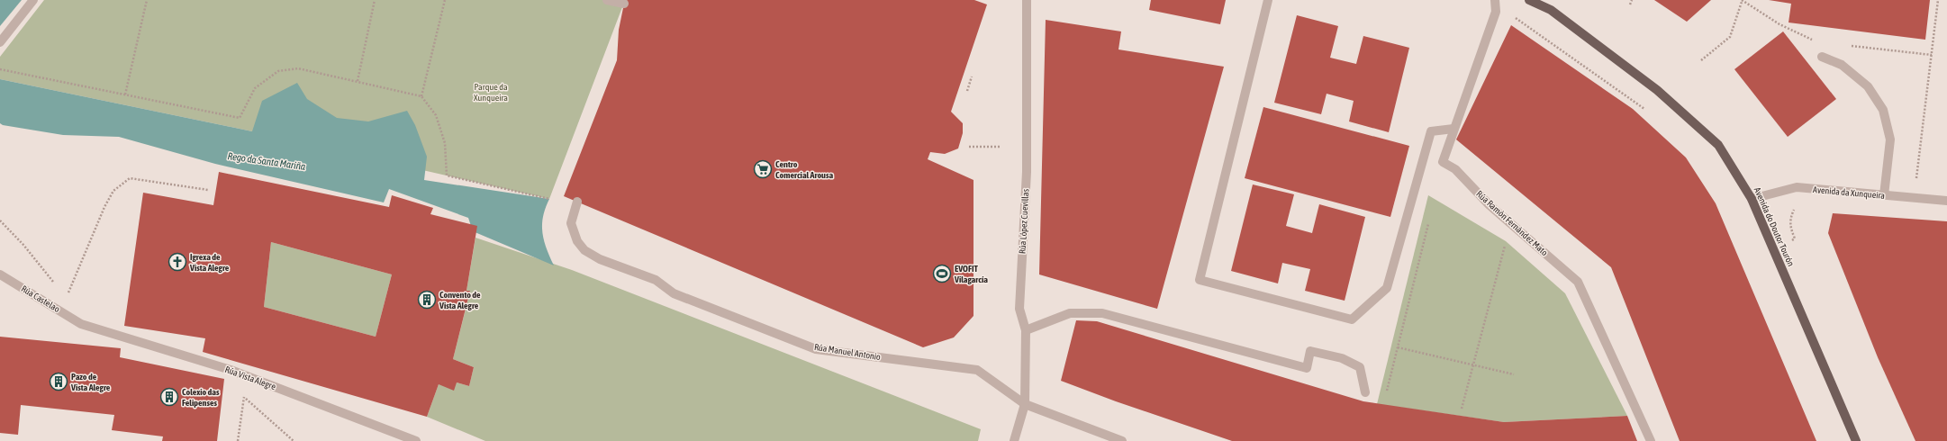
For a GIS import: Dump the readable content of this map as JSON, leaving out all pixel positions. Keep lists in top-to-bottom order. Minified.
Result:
{"streets":{"main road":["Avenida do Doutor Tourón"],"street":["Avenida da Xunqueira","Rúa López Cuevillas","Rúa Ramón Fernández Mato","Rúa Castelao","Rúa Manuel Antonio","Rúa Vista Alegre"]},"crossings":[["Avenida da Xunqueira","Avenida do Doutor Tourón"],["Rúa López Cuevillas","Rúa Manuel Antonio"],["Rúa Castelao","Rúa Vista Alegre"]],"water":["Rego da Santa Mariña"],"parks":["Parque da Xunqueira"],"places":{"supermarket":["Centro Comercial Arousa"],"church":["Igrexa de Vista Alegre"],"sports":["EVOFIT Vilagarcía"],"building":["Convento de Vista Alegre","Pazo de Vista Alegre","Colexio das Felipenses"]}}
